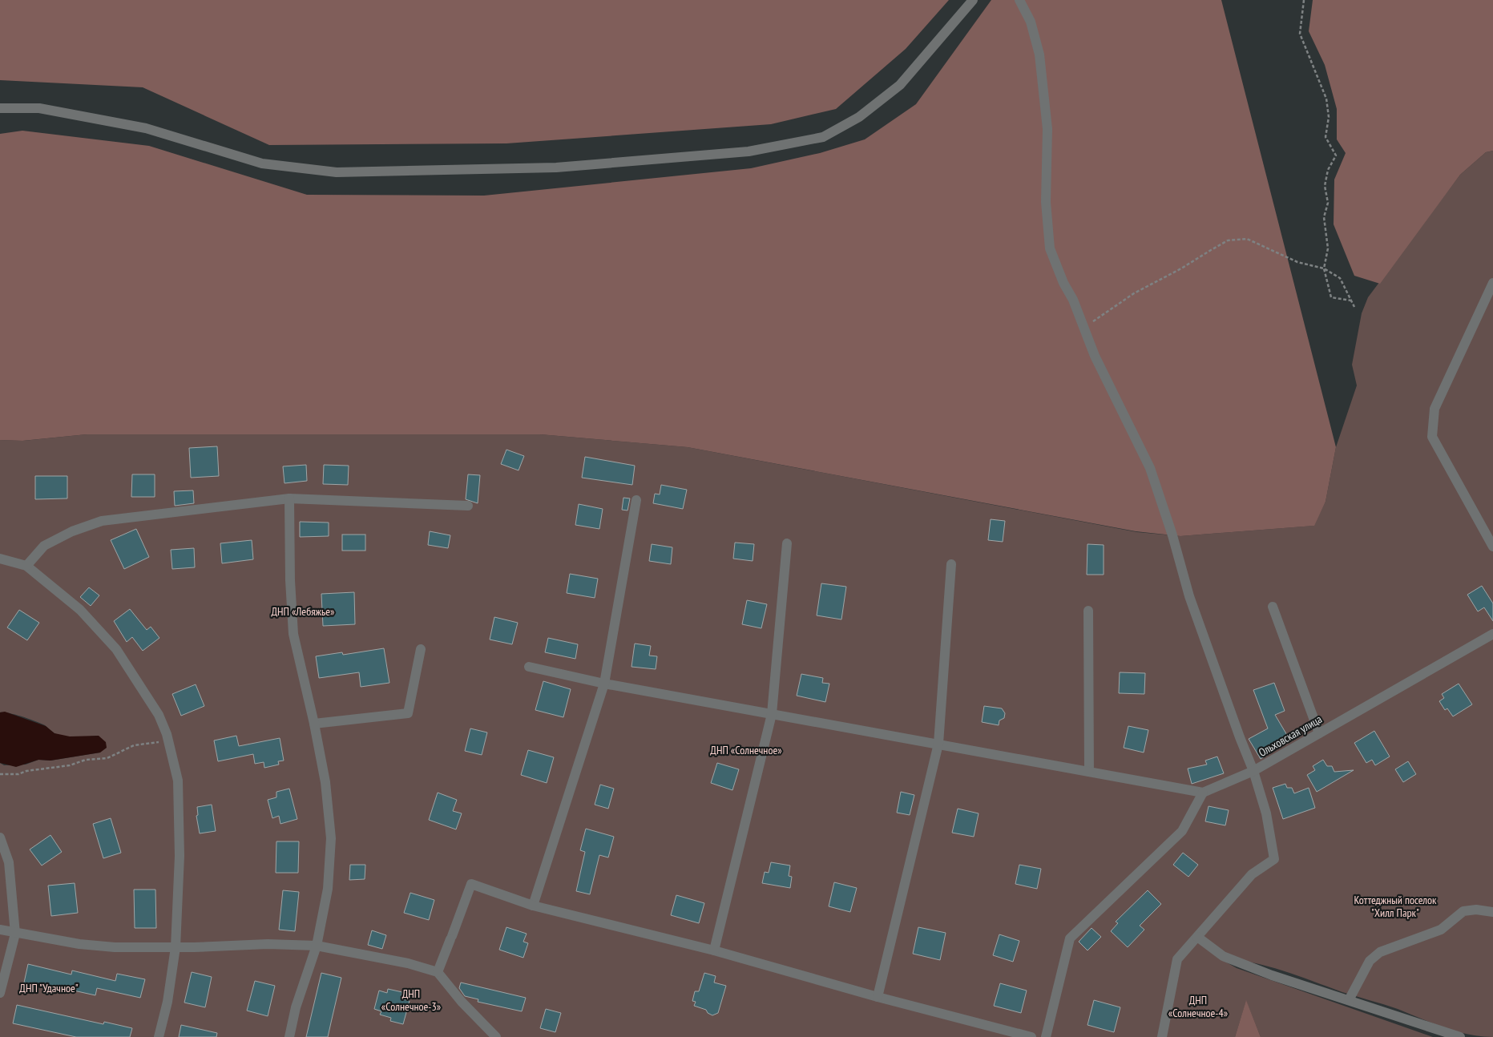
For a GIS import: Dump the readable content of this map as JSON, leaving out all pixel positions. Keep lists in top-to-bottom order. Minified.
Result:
{"streets":{"street":["Ольховская улица"]},"parks":["ДНП «Лебяжье»","ДНП «Солнечное»","Коттеджный поселок \"Хилл Парк\"","ДНП \"Удачное\"","ДНП «Солнечное-3»","ДНП «Солнечное-4»"]}
